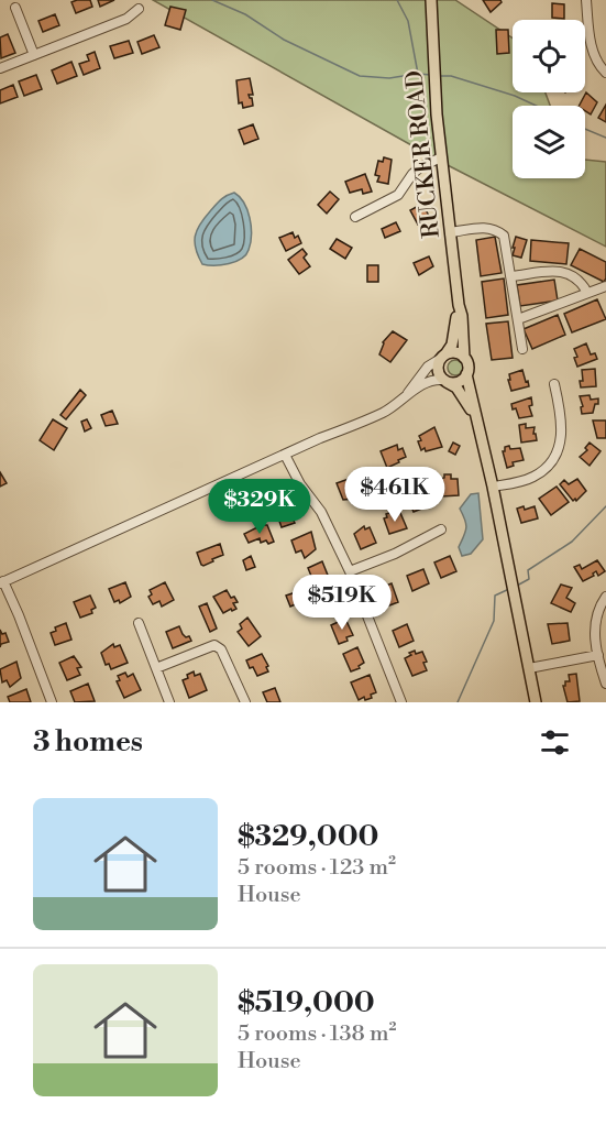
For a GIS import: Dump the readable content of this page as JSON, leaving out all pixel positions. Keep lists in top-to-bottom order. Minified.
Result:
{"streets":{"main road":["RUCKER ROAD"]},"page":{"price":["$461K","$329K","$519K"],"heading":"3 homes","list":[{"name":"$329,000","note":"5 rooms · 123 m² · House"},{"name":"$519,000","note":"5 rooms · 138 m² · House"}]}}
